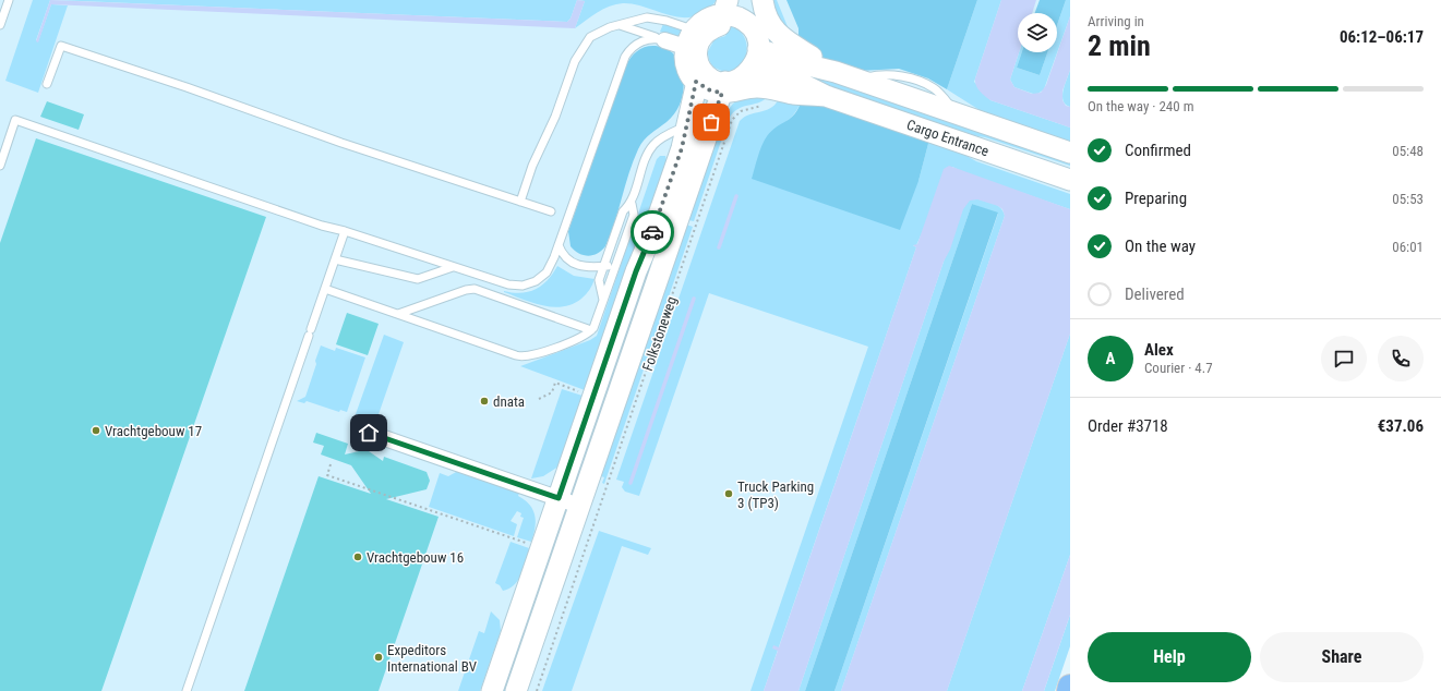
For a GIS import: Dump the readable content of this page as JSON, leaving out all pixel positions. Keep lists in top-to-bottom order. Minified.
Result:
{"streets":{"street":["Cargo Entrance","Folkstoneweg"]},"crossings":[["Cargo Entrance","Folkstoneweg"]],"places":["dnata","Vrachtgebouw 17","Truck Parking 3 (TP3)","Vrachtgebouw 16","Expeditors International BV"],"page":{"heading":["2 min","Arriving in","06:12–06:17"],"panel":["Alex","Courier · 4.7","Order #3718","€37.06"],"bar":"On the way · 240 m","list":[["Confirmed","05:48"],["Preparing","05:53"],["On the way","06:01"],"Delivered"],"round":"A","buttons":["Help","Share"]}}
